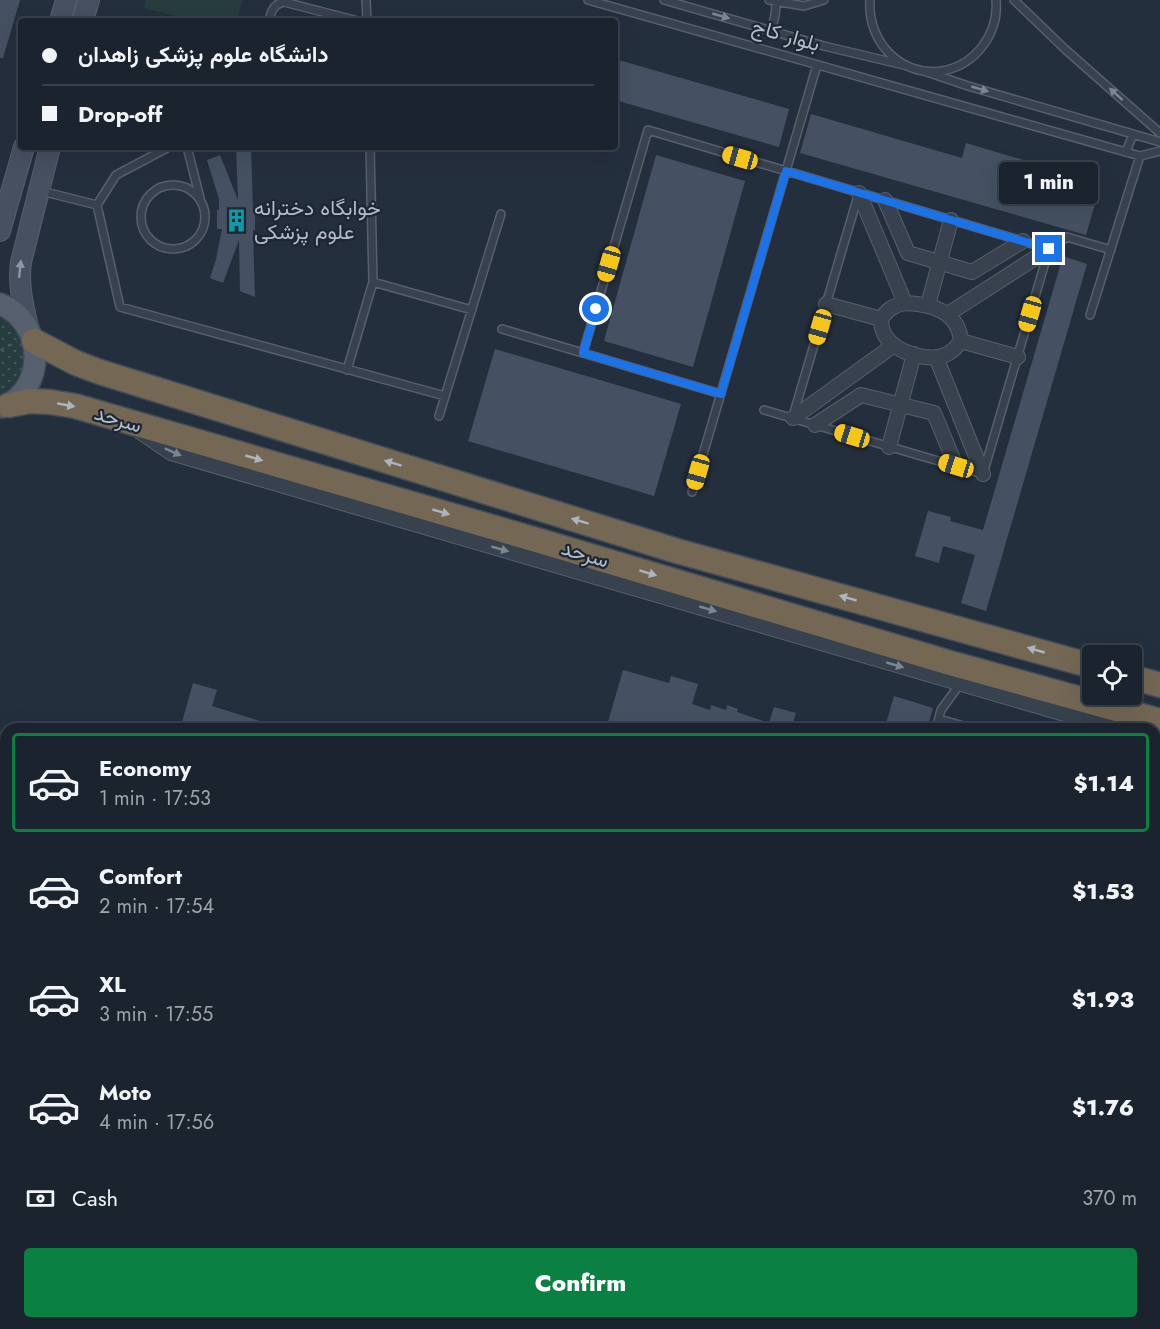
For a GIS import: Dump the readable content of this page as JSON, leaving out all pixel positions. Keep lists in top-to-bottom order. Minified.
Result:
{"streets":{"highway":["سرحد"],"lane":["بلوار کاج"]},"places":{"building":["خوابگاه دخترانه علوم پزشکی"]},"page":{"banner":["دانشگاه علوم پزشکی زاهدان","Drop-off"],"bubble":"1 min","list":[{"name":"Economy","note":"1 min · 17:53","value":"$1.14"},{"name":"Comfort","note":"2 min · 17:54","value":"$1.53"},{"name":"XL","note":"3 min · 17:55","value":"$1.93"},{"name":"Moto","note":"4 min · 17:56","value":"$1.76"}],"pay":["Cash","370 m"],"buttons":"Confirm"}}
